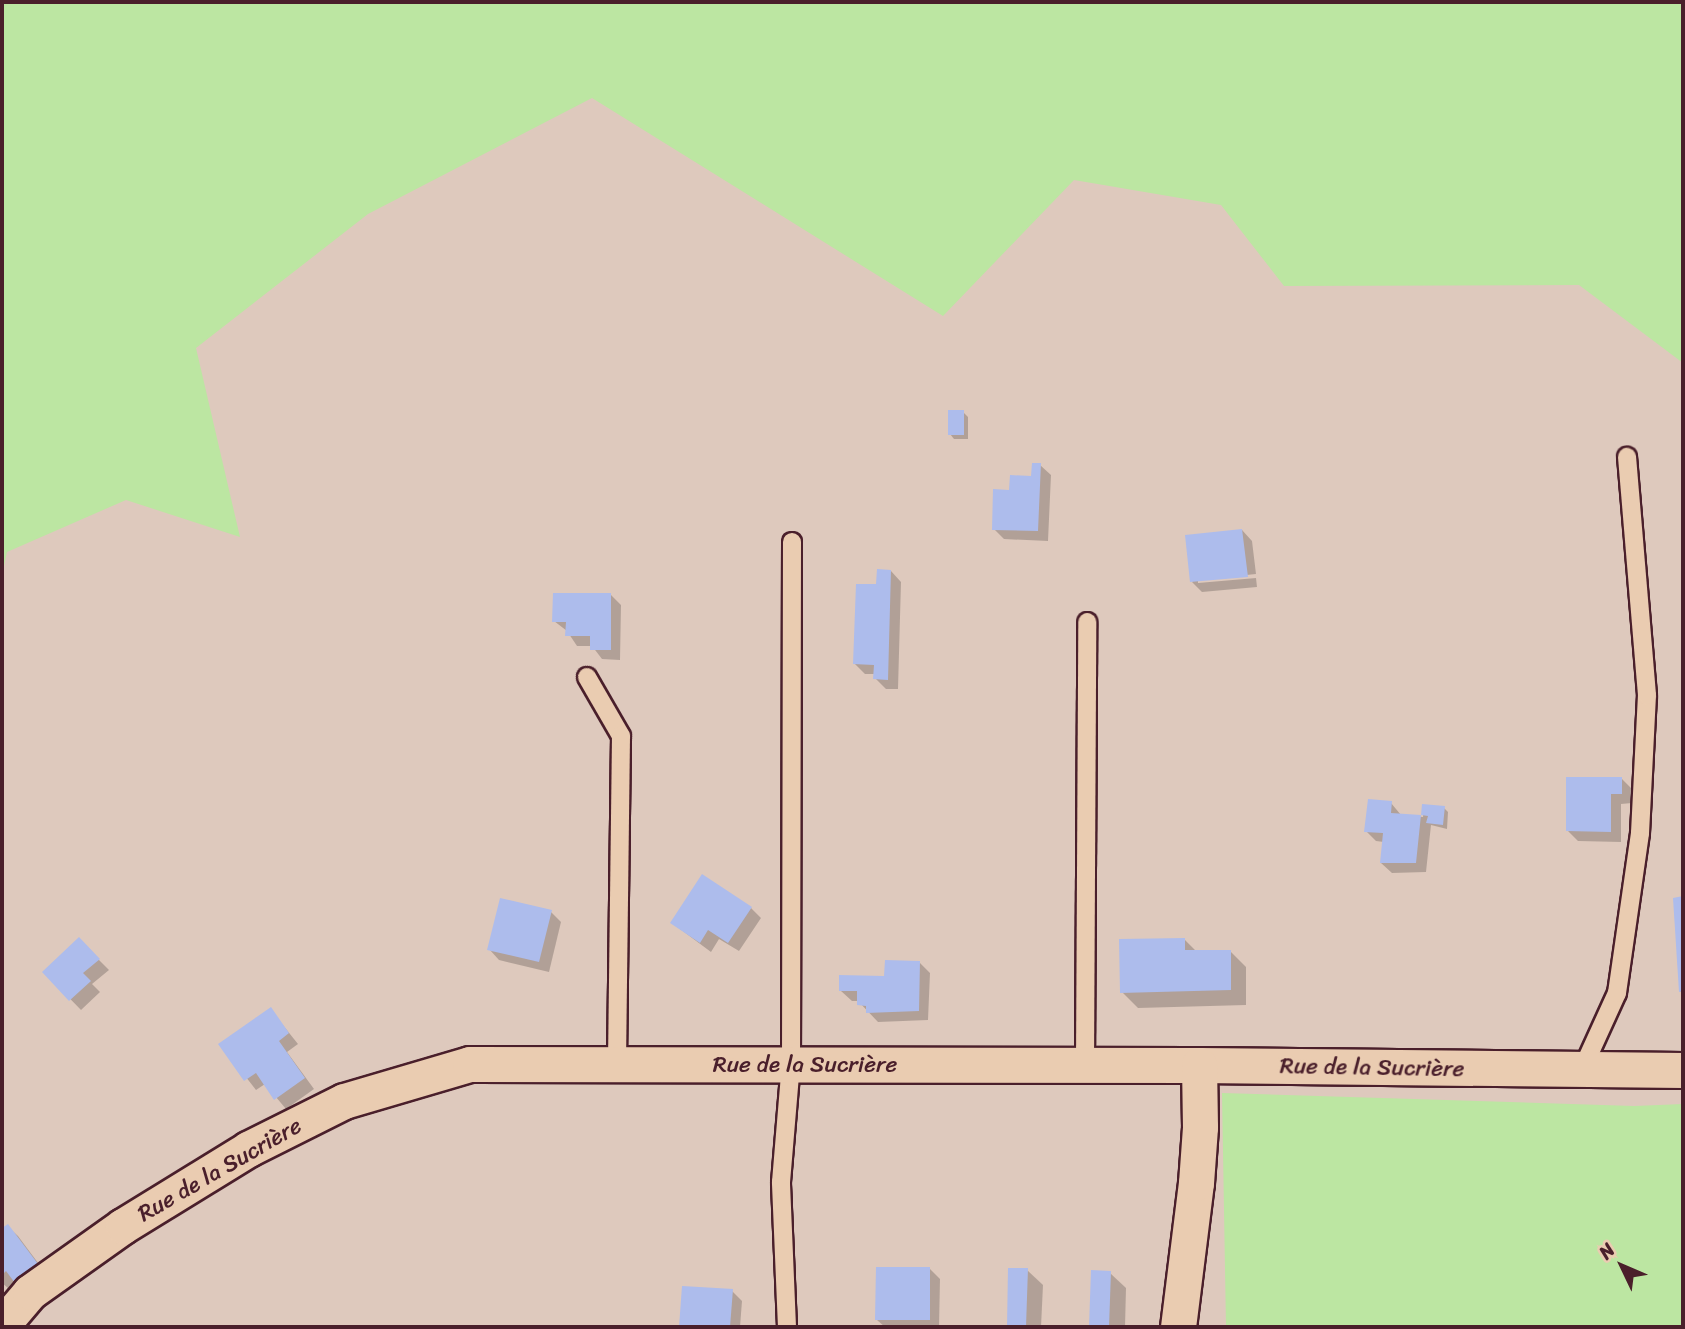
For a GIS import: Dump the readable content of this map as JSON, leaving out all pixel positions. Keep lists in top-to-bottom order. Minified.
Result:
{"streets":{"street":["Rue de la Sucrière"]},"north":"top left"}
